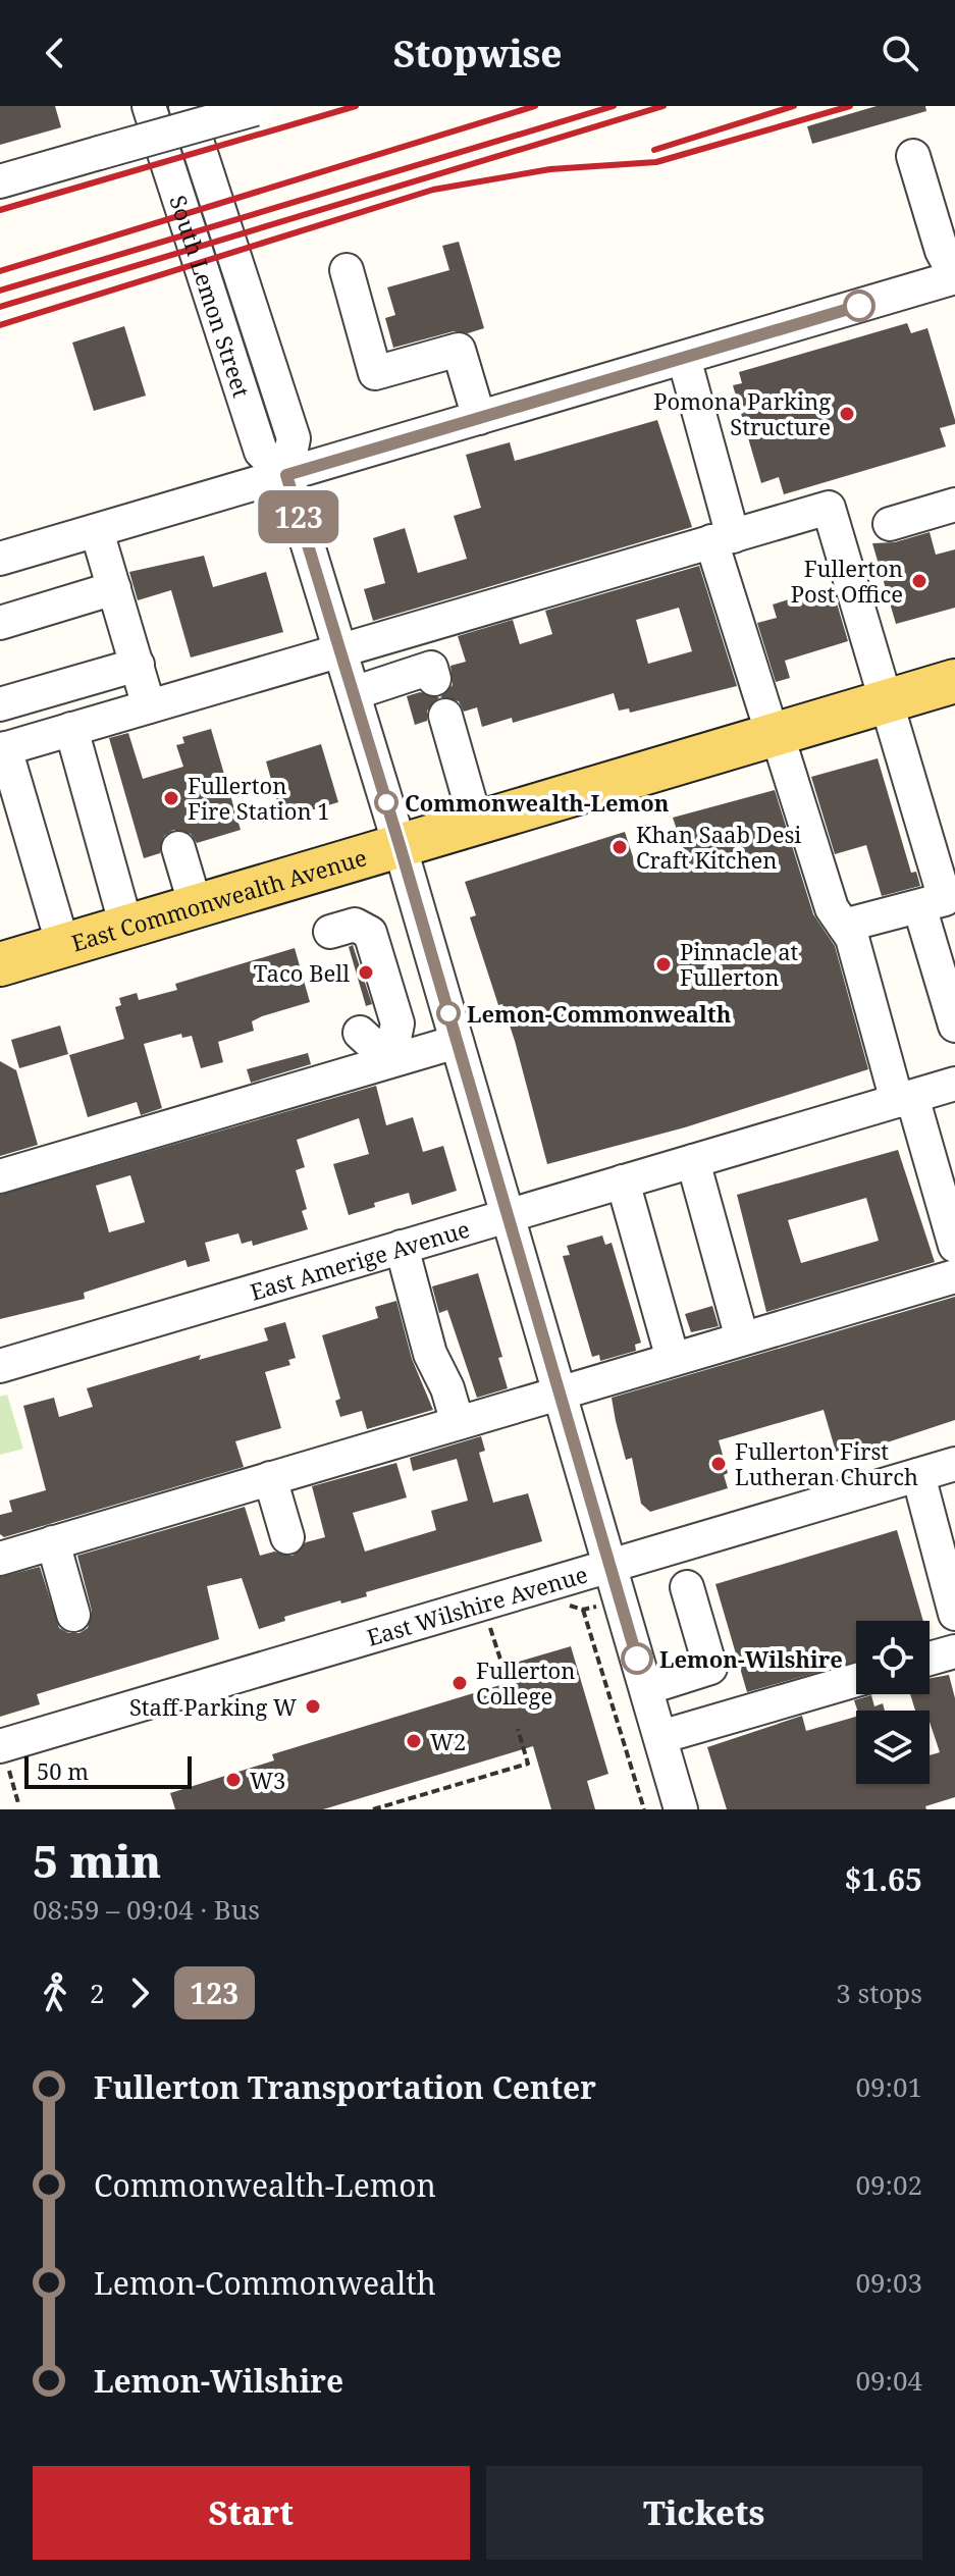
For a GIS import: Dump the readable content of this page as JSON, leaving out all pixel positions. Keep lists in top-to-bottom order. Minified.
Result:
{"streets":{"main road":["East Commonwealth Avenue"],"street":["South Lemon Street","East Amerige Avenue","East Wilshire Avenue"]},"crossings":[["South Lemon Street","East Commonwealth Avenue"],["South Lemon Street","East Amerige Avenue"],["South Lemon Street","East Wilshire Avenue"]],"places":["Pomona Parking Structure","Fullerton Post Office","Fullerton Fire Station 1","Commonwealth-Lemon","Khan Saab Desi Craft Kitchen","Pinnacle at Fullerton","Taco Bell","Lemon-Commonwealth","Fullerton First Lutheran Church","Lemon-Wilshire","Fullerton College","Staff Parking W","W2","W3"],"lines":["bus line 123"],"scale_bar":"50 m","page":{"header":"Stopwise","on_map":"123","scale":"50 m","heading":["5 min","08:59 – 09:04 · Bus","$1.65"],"legs":["2","123","3 stops"],"list":[{"name":"Fullerton Transportation Center","value":"09:01"},{"name":"Commonwealth-Lemon","value":"09:02"},{"name":"Lemon-Commonwealth","value":"09:03"},{"name":"Lemon-Wilshire","value":"09:04"}],"buttons":["Start","Tickets"]}}
